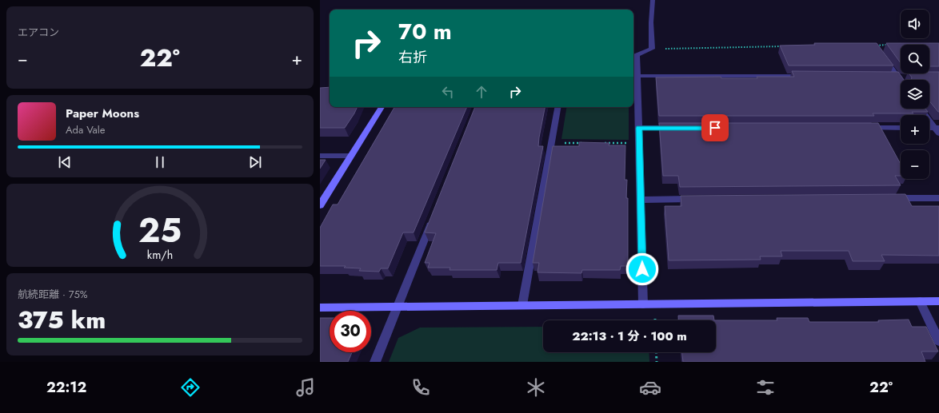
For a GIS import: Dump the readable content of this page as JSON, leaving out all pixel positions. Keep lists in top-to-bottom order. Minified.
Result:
{"page":{"tile":["エアコン",["航続距離 · 75%","375 km"]],"map_buttons":["+","−"],"turn":["70 m","右折"],"heat":["−","22°","+"],"song":["Paper Moons","Ada Vale"],"limit":"30","trip":"22:13 · 1 分 · 100 m","tabs":["22:12","22°"],"gauge":["25","km/h"]}}
